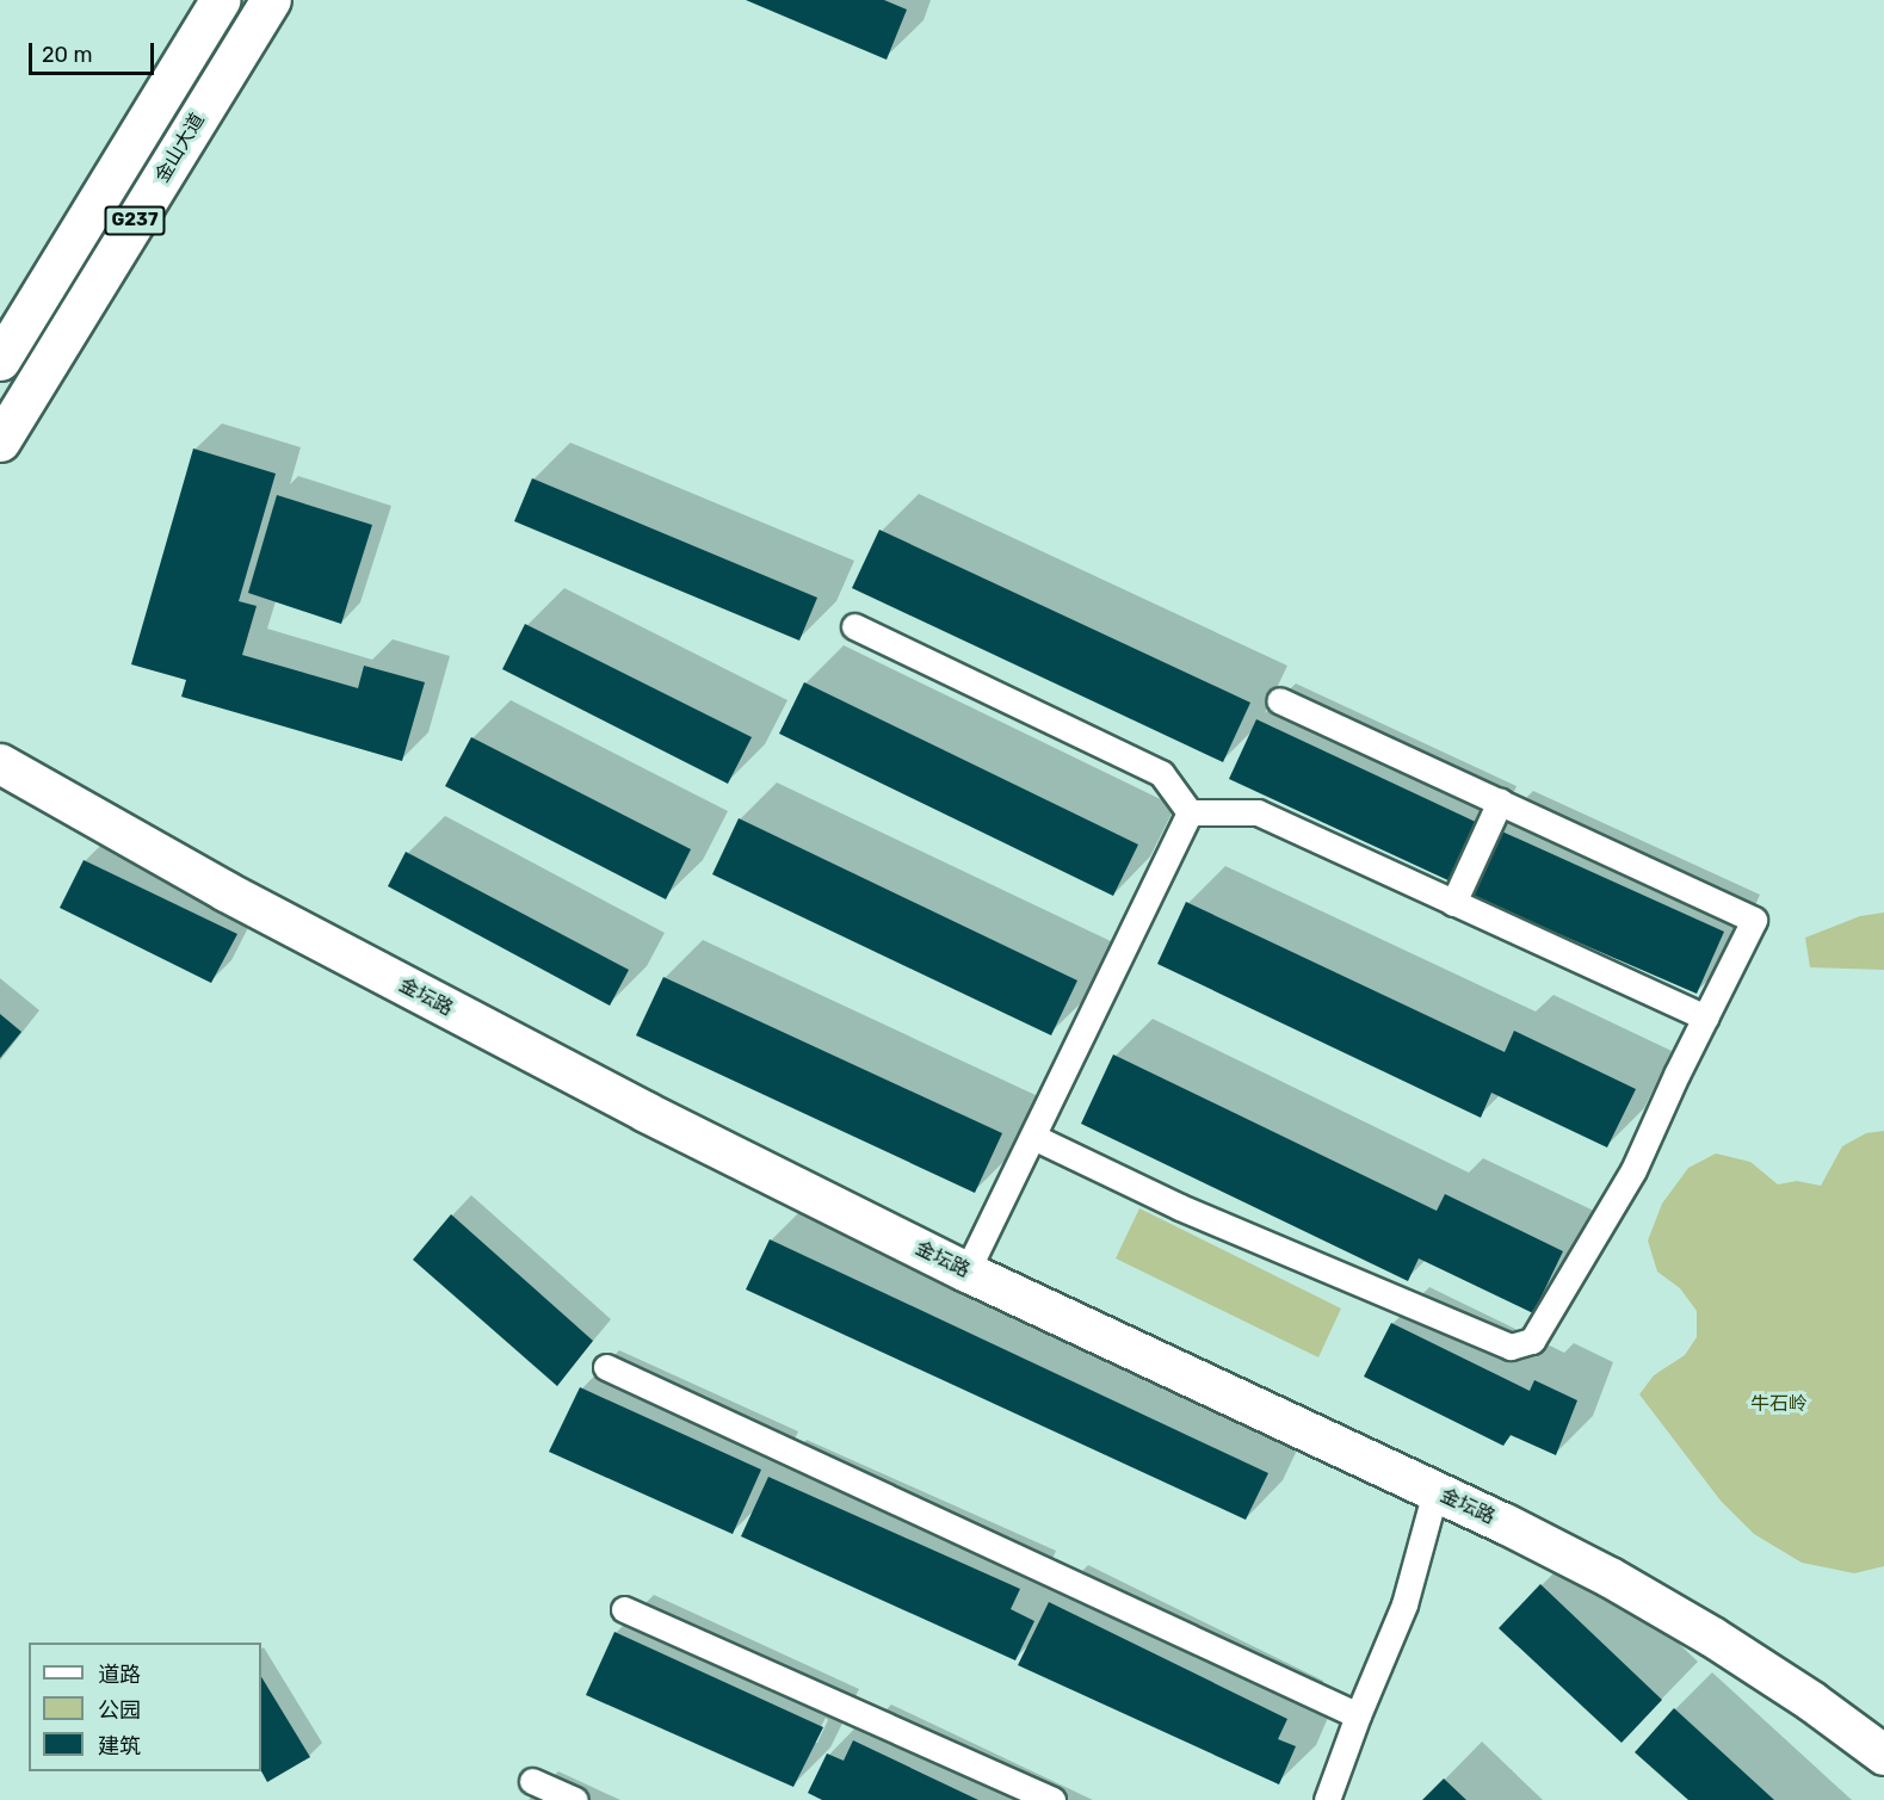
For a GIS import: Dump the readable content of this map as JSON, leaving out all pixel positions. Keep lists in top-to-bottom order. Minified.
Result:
{"streets":{"main road":["金山大道","G237","金坛路"]},"parks":["牛石岭"],"legend":["道路","公园","建筑"],"scale_bar":"20 m"}
